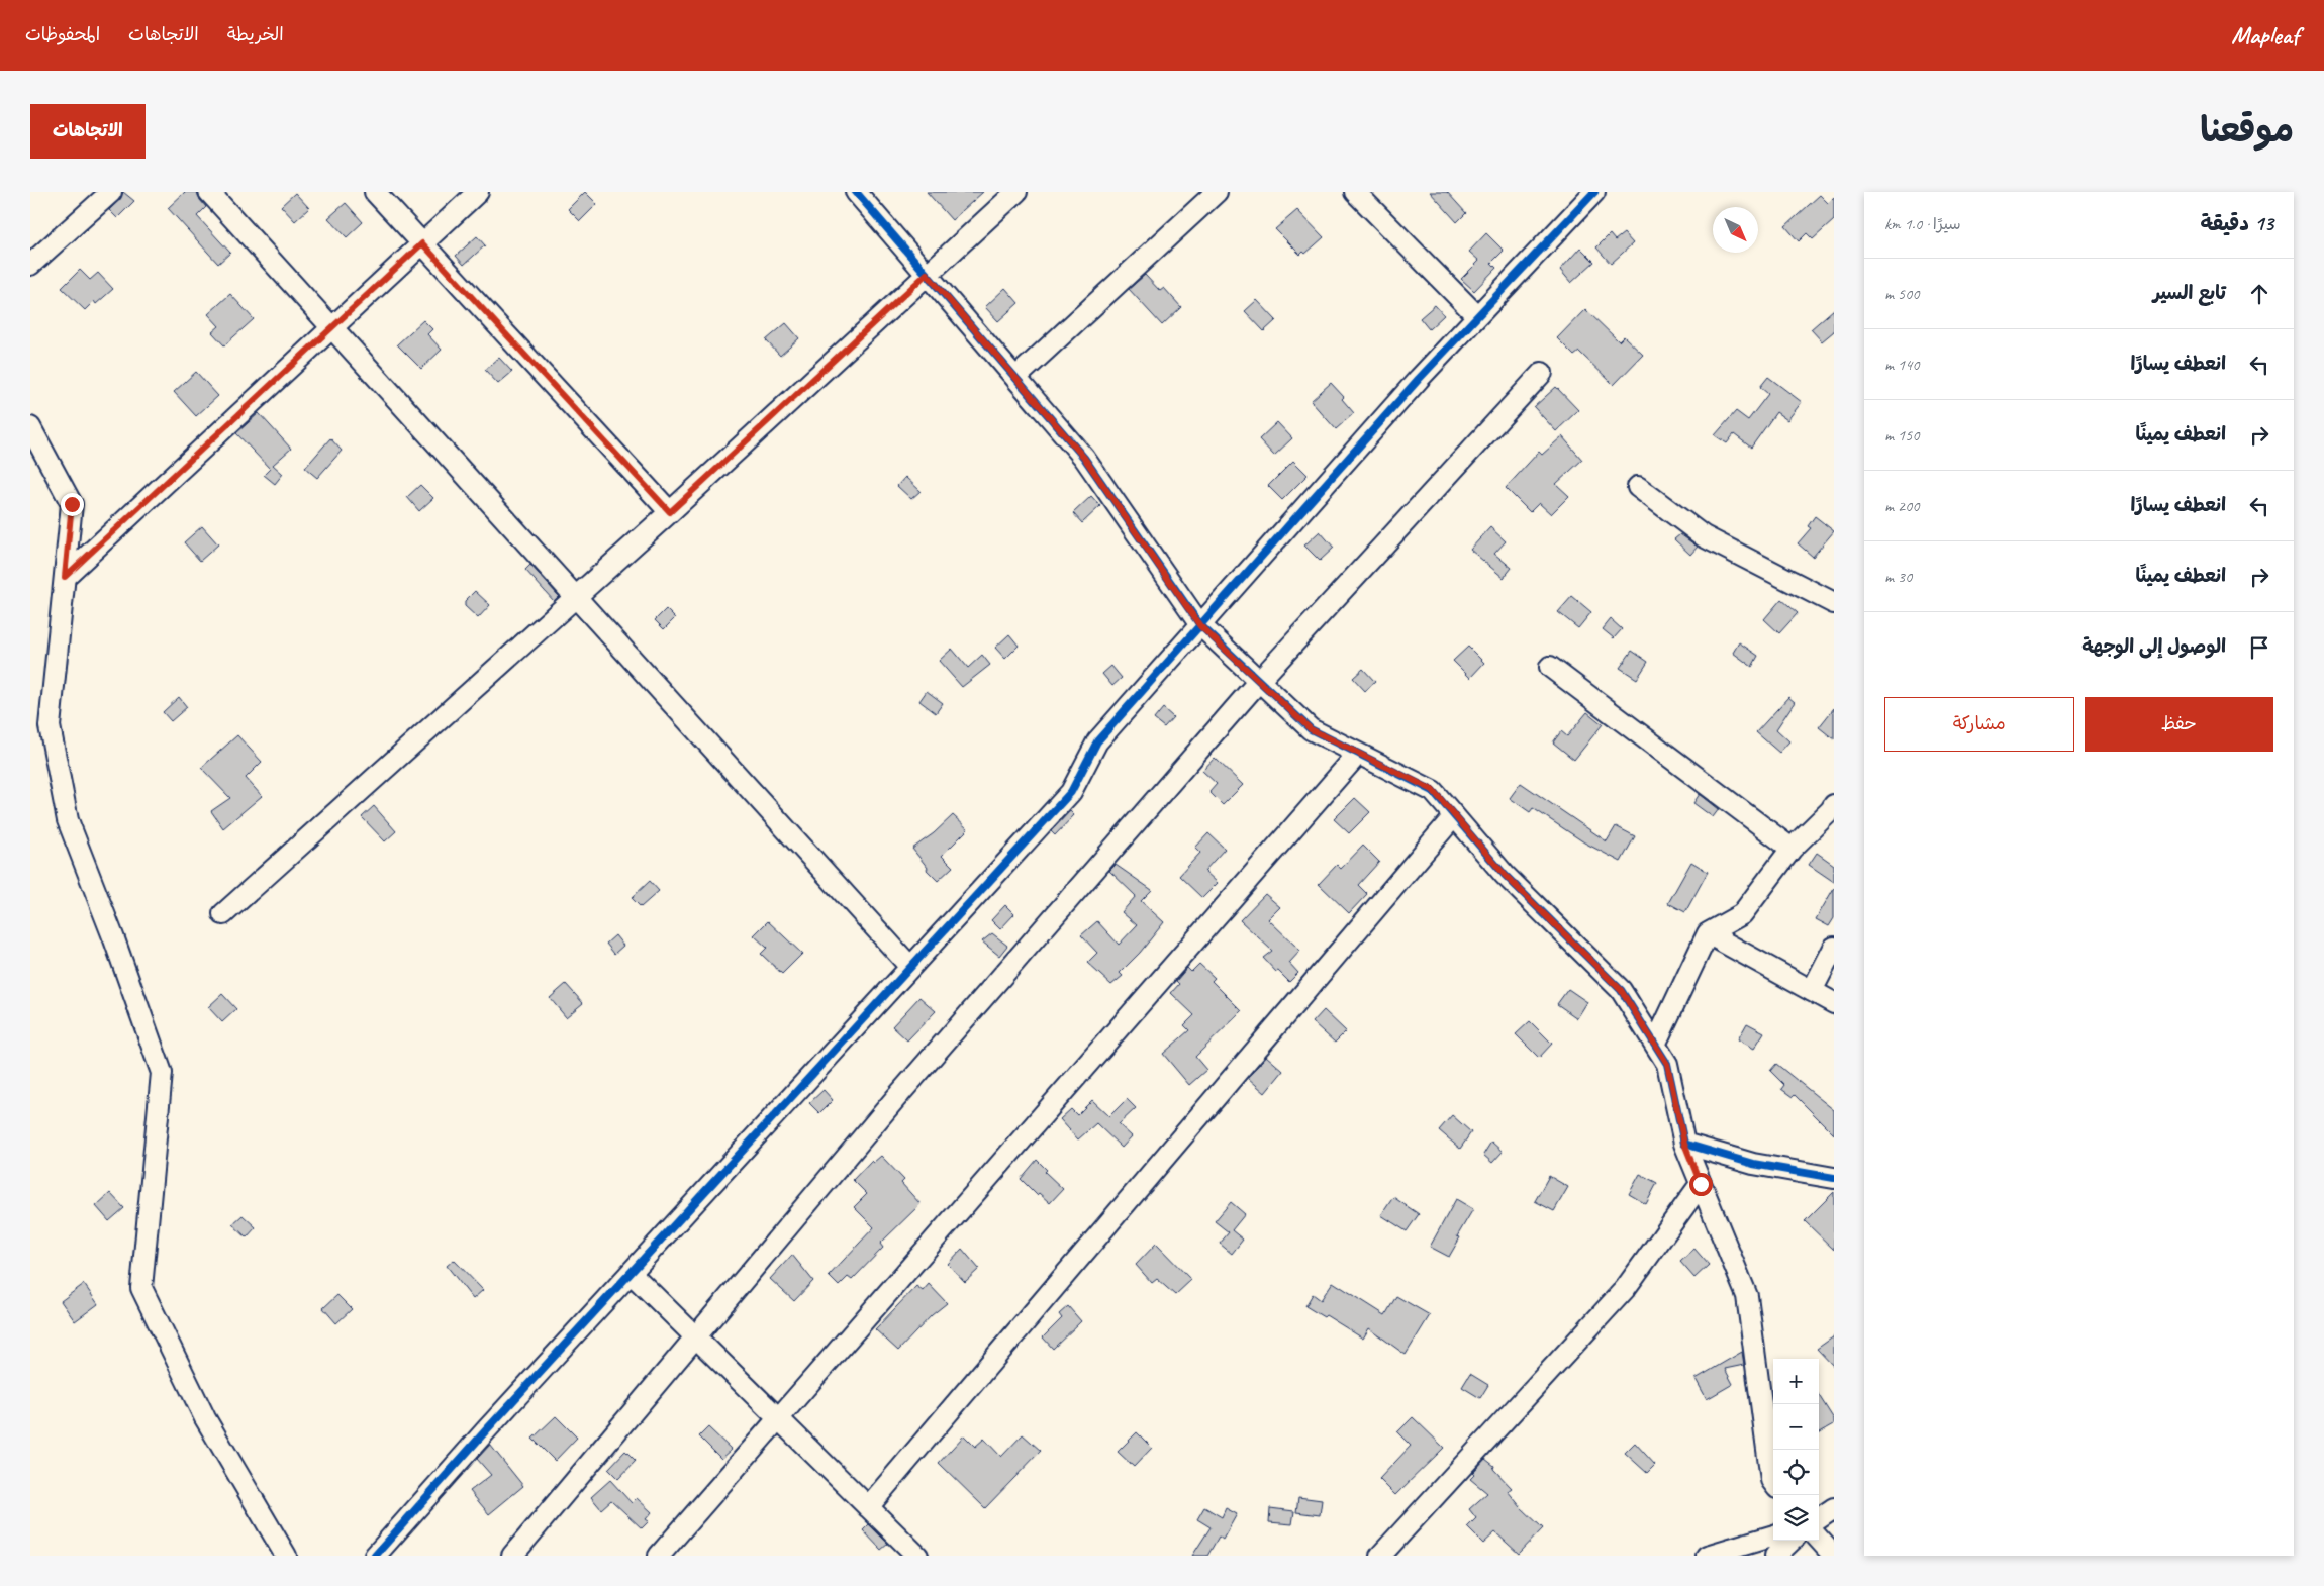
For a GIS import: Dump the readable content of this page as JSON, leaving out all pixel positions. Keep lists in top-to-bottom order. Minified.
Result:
{"north":"bottom right","page":{"header":"Mapleaf","nav":["الخريطة","الاتجاهات","المحفوظات"],"title":"موقعنا","buttons":["الاتجاهات",["حفظ","مشاركة"]],"heading":["13 دقيقة","سيرًا · 1.0 km"],"list":[["تابع السير","500 m"],["انعطف يسارًا","140 m"],["انعطف يمينًا","150 m"],["انعطف يسارًا","200 m"],["انعطف يمينًا","30 m"],"الوصول إلى الوجهة"],"map_buttons":["+","−"]}}
